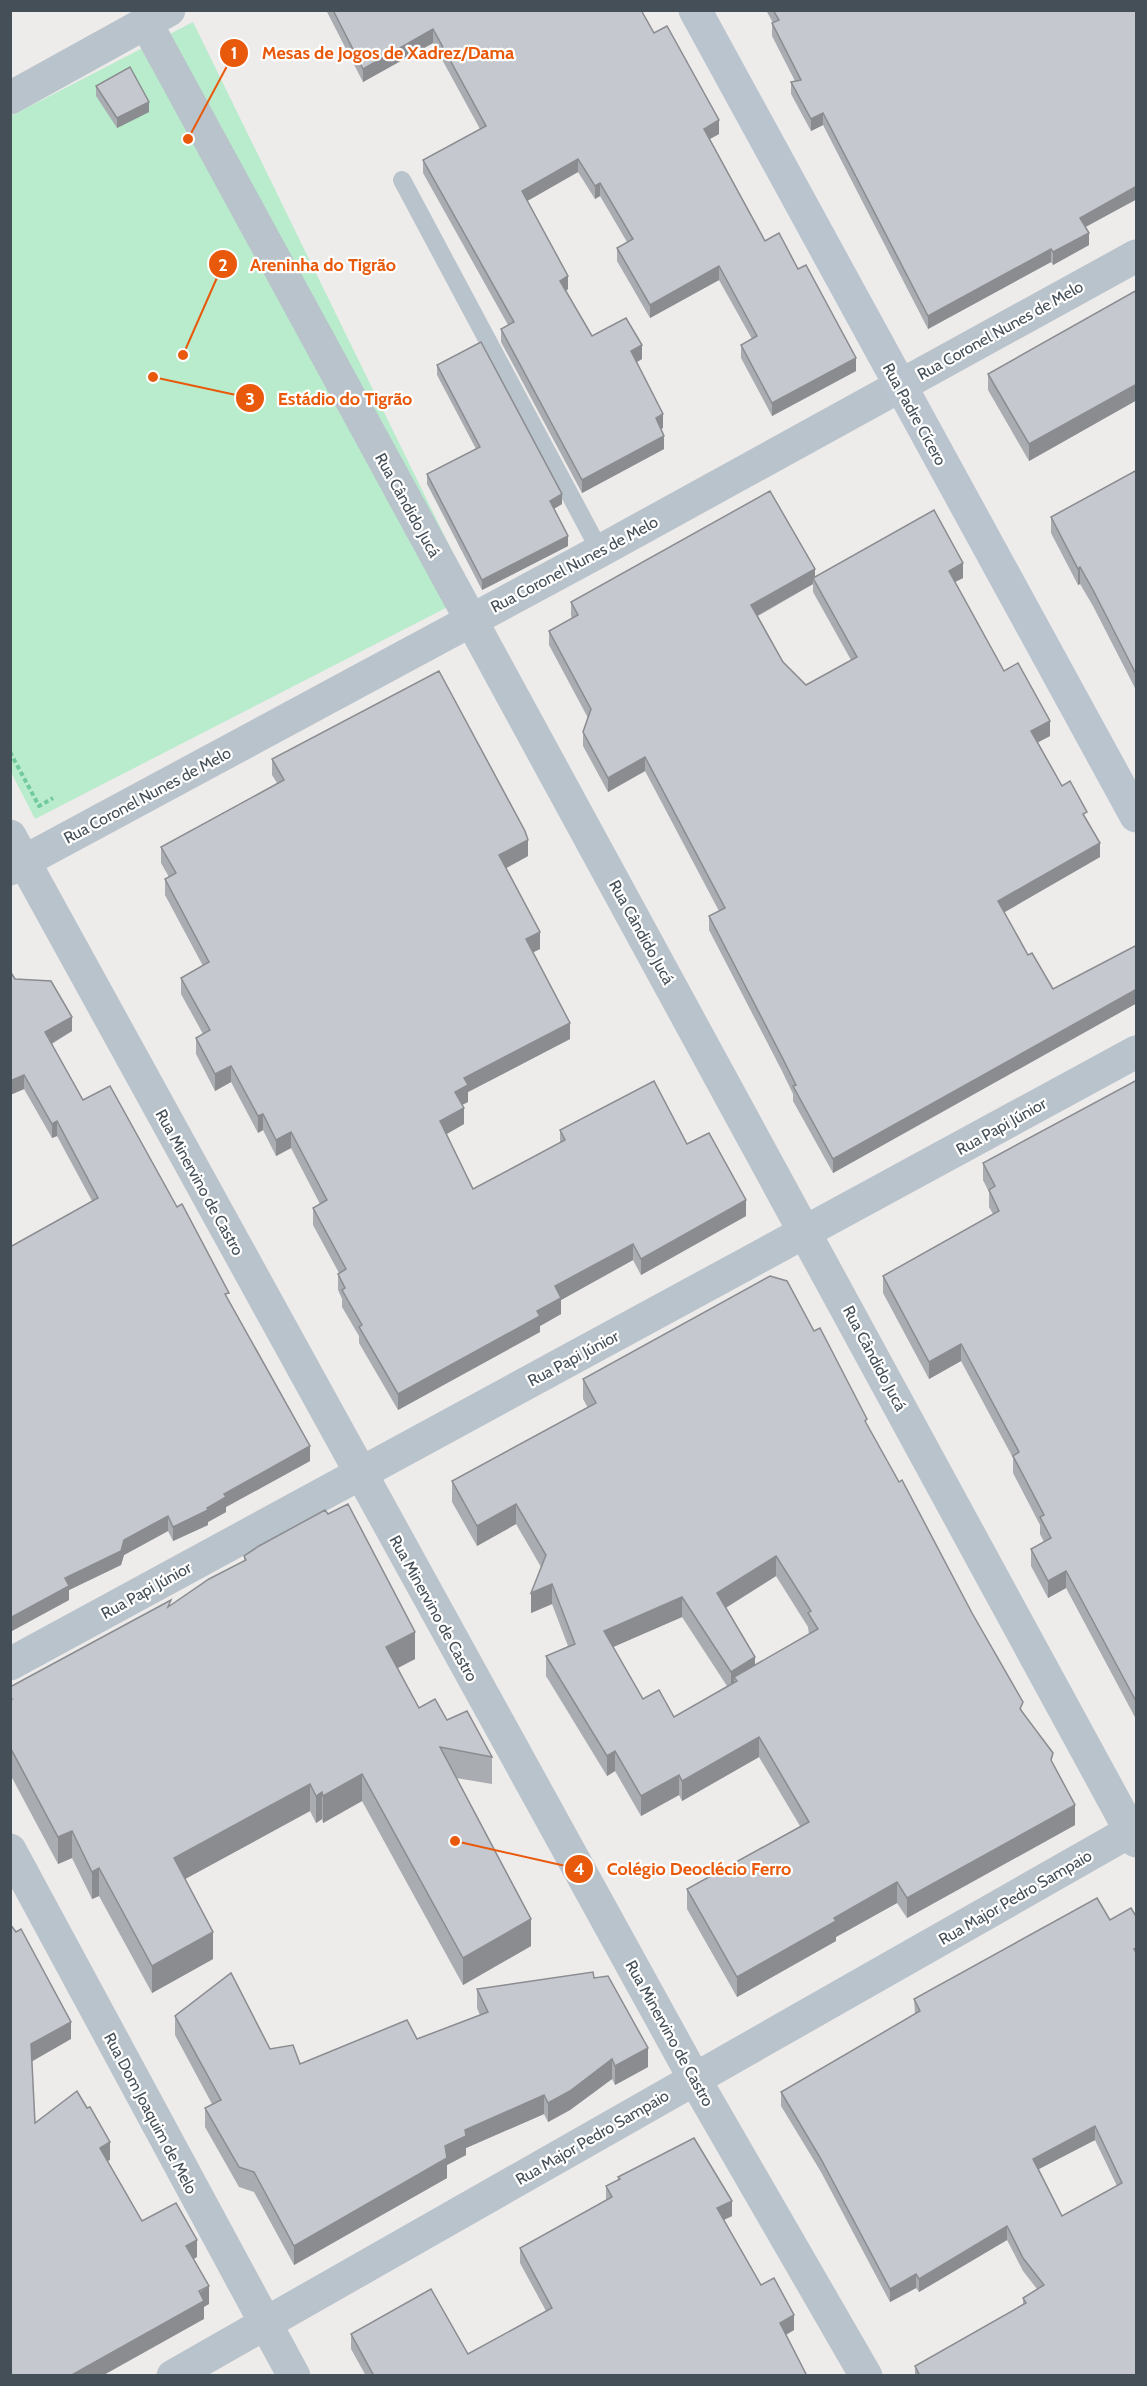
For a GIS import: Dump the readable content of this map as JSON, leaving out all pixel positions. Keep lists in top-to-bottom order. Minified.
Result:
{"streets":{"street":["Rua Coronel Nunes de Melo","Rua Padre Cícero","Rua Cândido Jucá","Rua Papi Júnior","Rua Minervino de Castro","Rua Major Pedro Sampaio","Rua Dom Joaquim de Melo"]},"crossings":[["Rua Coronel Nunes de Melo","Rua Padre Cícero"],["Rua Coronel Nunes de Melo","Rua Cândido Jucá"],["Rua Coronel Nunes de Melo","Rua Minervino de Castro"],["Rua Cândido Jucá","Rua Papi Júnior"],["Rua Cândido Jucá","Rua Major Pedro Sampaio"],["Rua Papi Júnior","Rua Minervino de Castro"],["Rua Minervino de Castro","Rua Major Pedro Sampaio"],["Rua Major Pedro Sampaio","Rua Dom Joaquim de Melo"]],"places":["Mesas de Jogos de Xadrez/Dama","Areninha do Tigrão","Estádio do Tigrão","Colégio Deoclécio Ferro"]}
